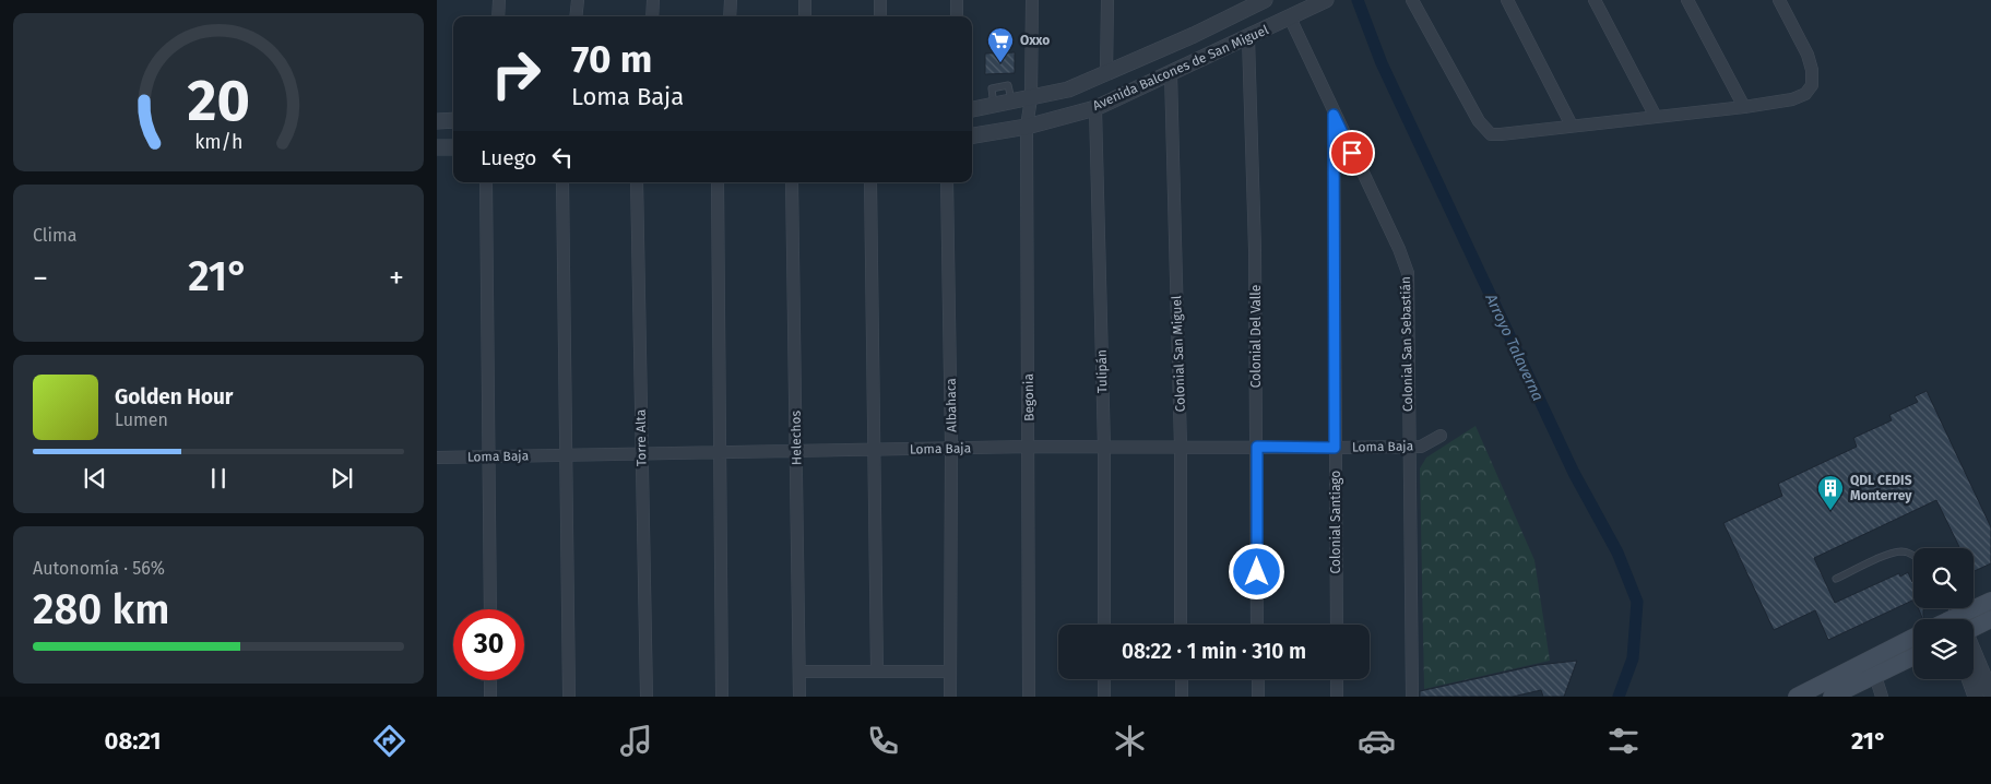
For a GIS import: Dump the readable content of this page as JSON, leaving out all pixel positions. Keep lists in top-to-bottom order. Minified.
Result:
{"streets":{"street":["Avenida Balcones de San Miguel","Colonial Del Valle","Colonial San Sebastián","Colonial San Miguel","Tulipán","Begonia","Albahaca","Torre Alta","Helechos","Loma Baja","Colonial Santiago"]},"crossings":[["Avenida Balcones de San Miguel","Colonial Del Valle"],["Avenida Balcones de San Miguel","Colonial San Sebastián"],["Avenida Balcones de San Miguel","Colonial San Miguel"],["Avenida Balcones de San Miguel","Tulipán"],["Avenida Balcones de San Miguel","Begonia"],["Colonial Del Valle","Loma Baja"],["Colonial San Sebastián","Loma Baja"],["Colonial San Sebastián","Colonial Santiago"],["Colonial San Miguel","Loma Baja"],["Tulipán","Loma Baja"],["Begonia","Loma Baja"],["Albahaca","Loma Baja"],["Torre Alta","Loma Baja"],["Helechos","Loma Baja"],["Loma Baja","Colonial Santiago"]],"water":["Arroyo Talaverna"],"places":{"supermarket":["Oxxo"],"building":["QDL CEDIS Monterrey"]},"page":{"turn":["70 m","Loma Baja"],"then":"Luego","tile":["Clima",["Autonomía · 56%","280 km"]],"heat":["−","21°","+"],"song":["Golden Hour","Lumen"],"limit":"30","trip":"08:22 · 1 min · 310 m","tabs":["08:21","21°"],"gauge":["20","km/h"]}}
